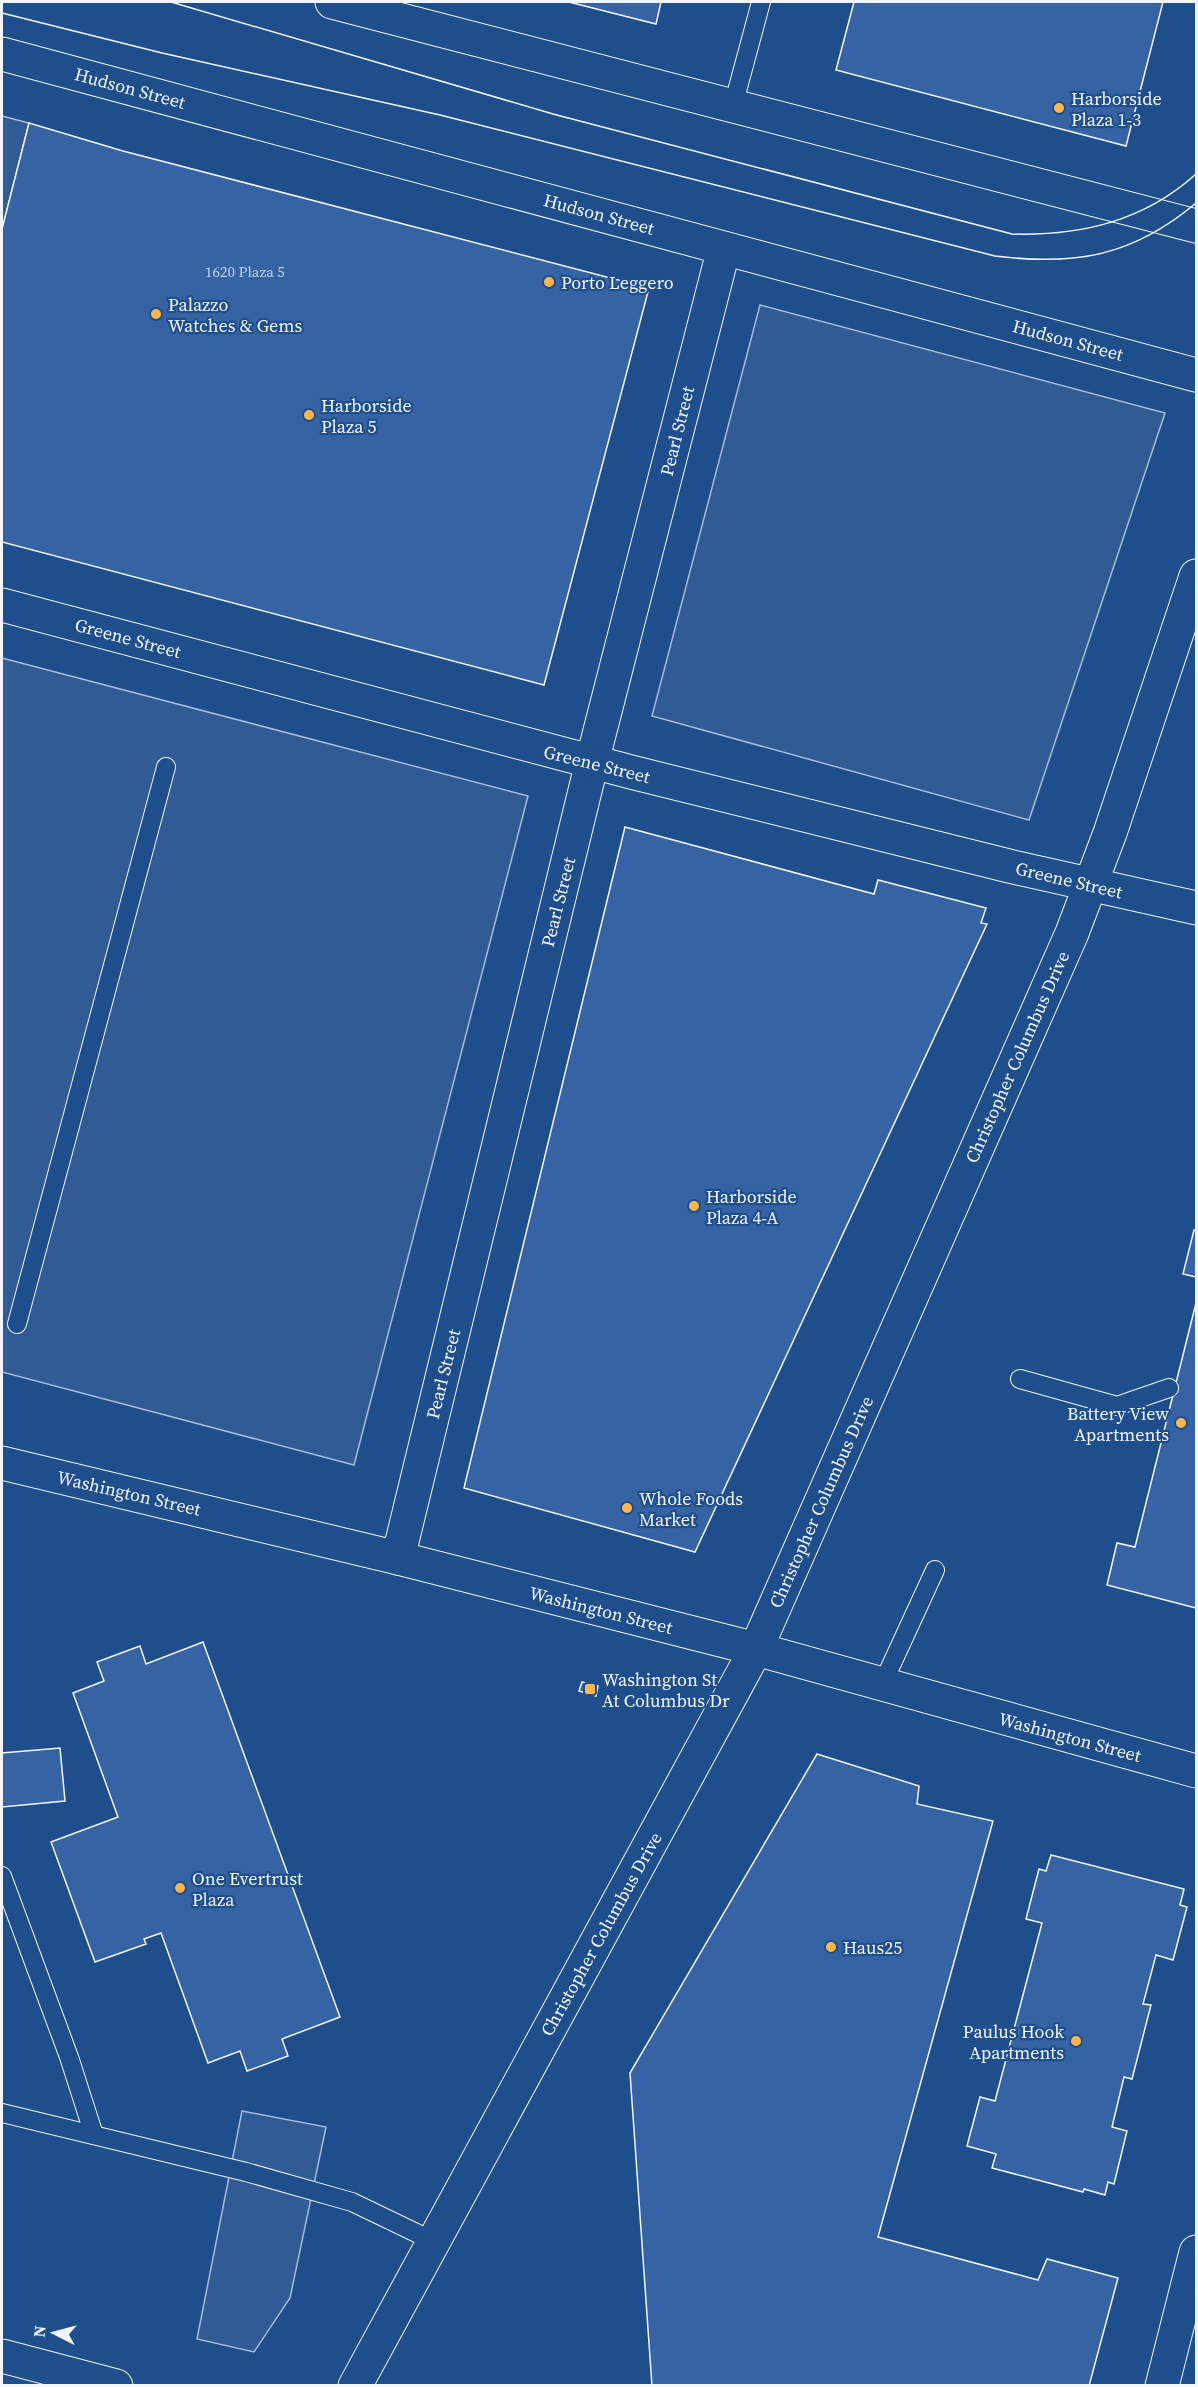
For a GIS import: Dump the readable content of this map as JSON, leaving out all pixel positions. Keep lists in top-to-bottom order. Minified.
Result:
{"streets":{"street":["Hudson Street","Pearl Street","Greene Street","Christopher Columbus Drive","Washington Street"]},"crossings":[["Hudson Street","Pearl Street"],["Pearl Street","Greene Street"],["Pearl Street","Washington Street"],["Greene Street","Christopher Columbus Drive"],["Christopher Columbus Drive","Washington Street"]],"places":{"other":["Harborside Plaza 1-3","Porto Leggero","Palazzo Watches & Gems","Harborside Plaza 5","Harborside Plaza 4-A","Battery View Apartments","Whole Foods Market","One Evertrust Plaza","Haus25","Paulus Hook Apartments"],"transit":["Washington St At Columbus Dr"]},"house_numbers":["1620 Plaza 5"],"north":"left"}
